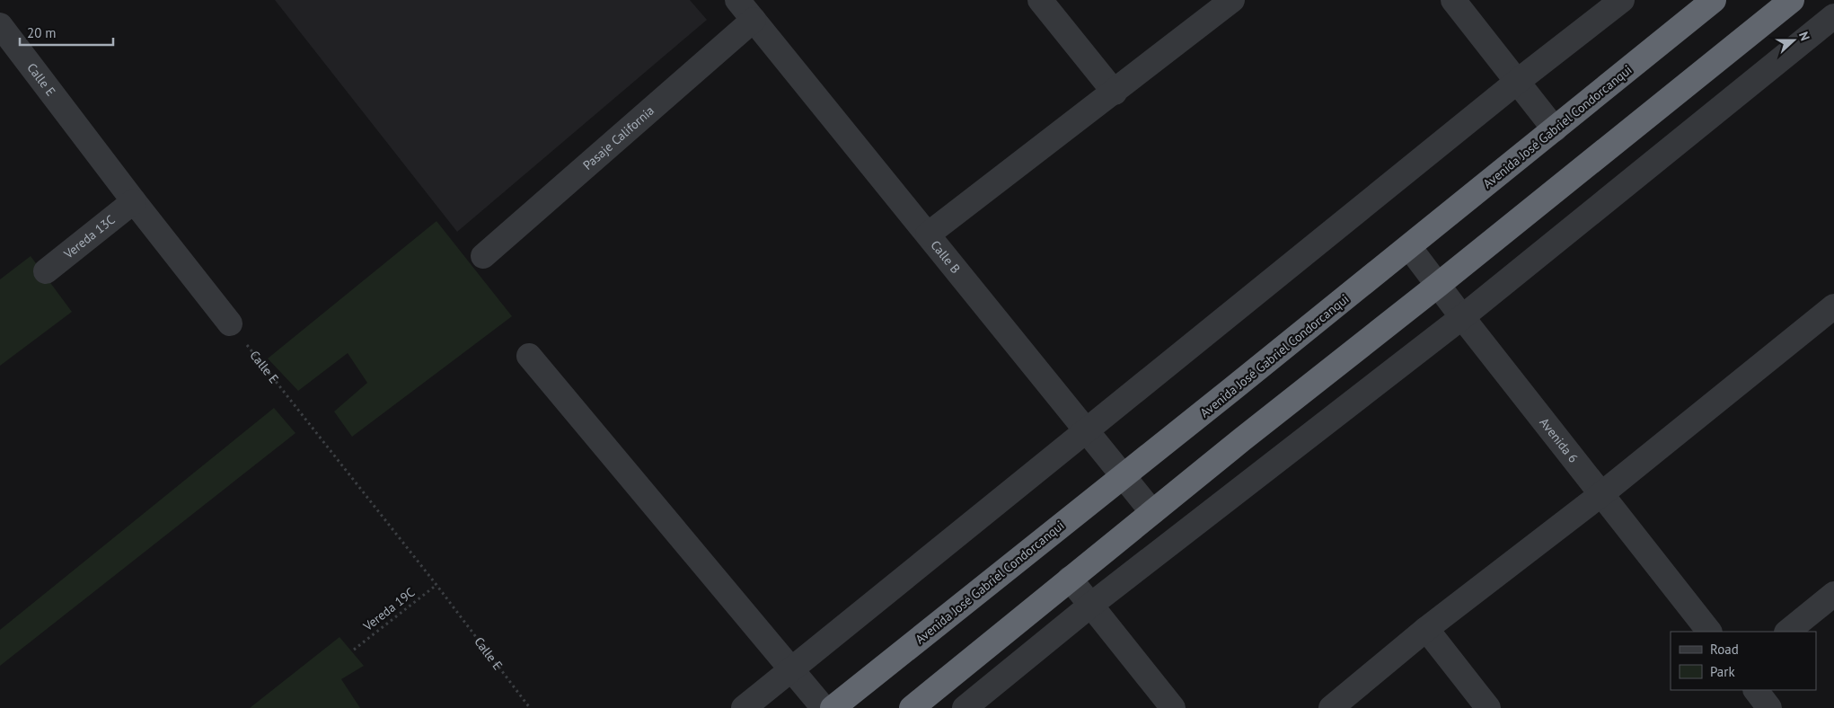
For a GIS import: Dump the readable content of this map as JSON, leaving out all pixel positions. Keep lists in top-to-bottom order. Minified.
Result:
{"streets":{"highway":["Avenida José Gabriel Condorcanqui"],"street":["Calle E","Pasaje California","Vereda 13C","Calle B","Avenida 6"],"path":["Vereda 19C"]},"crossings":[["Calle E","Vereda 13C"],["Calle E","Vereda 19C"],["Avenida José Gabriel Condorcanqui","Calle B"],["Avenida José Gabriel Condorcanqui","Avenida 6"],["Pasaje California","Calle B"]],"legend":["Road","Park"],"scale_bar":"20 m","north":"right"}
